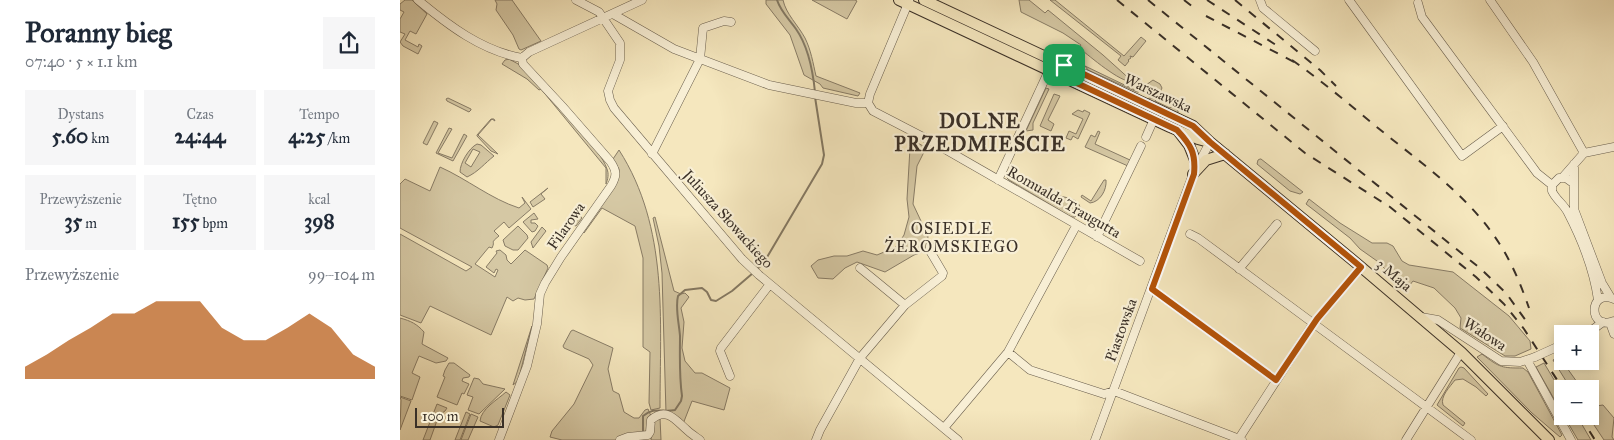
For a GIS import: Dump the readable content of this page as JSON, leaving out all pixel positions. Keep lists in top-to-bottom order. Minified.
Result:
{"streets":{"main road":["Warszawska","3 Maja"],"street":["Romualda Traugutta","Juliusza Słowackiego","Filarowa","Piastowska","Wałowa"]},"crossings":[["Warszawska","3 Maja"],["Warszawska","Piastowska"],["3 Maja","Piastowska"],["3 Maja","Wałowa"]],"districts":["DOLNE PRZEDMIEŚCIE","OSIEDLE ŻEROMSKIEGO"],"scale_bar":"100 m","page":{"heading":["Poranny bieg","07:40 · 5 × 1.1 km"],"stats":[["Dystans","5.60 km"],["Czas","24:44"],["Tempo","4:25 /km"],["Przewyższenie","35 m"],["Tętno","155 bpm"],["kcal","398"]],"chart":["Przewyższenie","99–104 m"],"map_buttons":["+","−"],"scale":"100 m"}}
